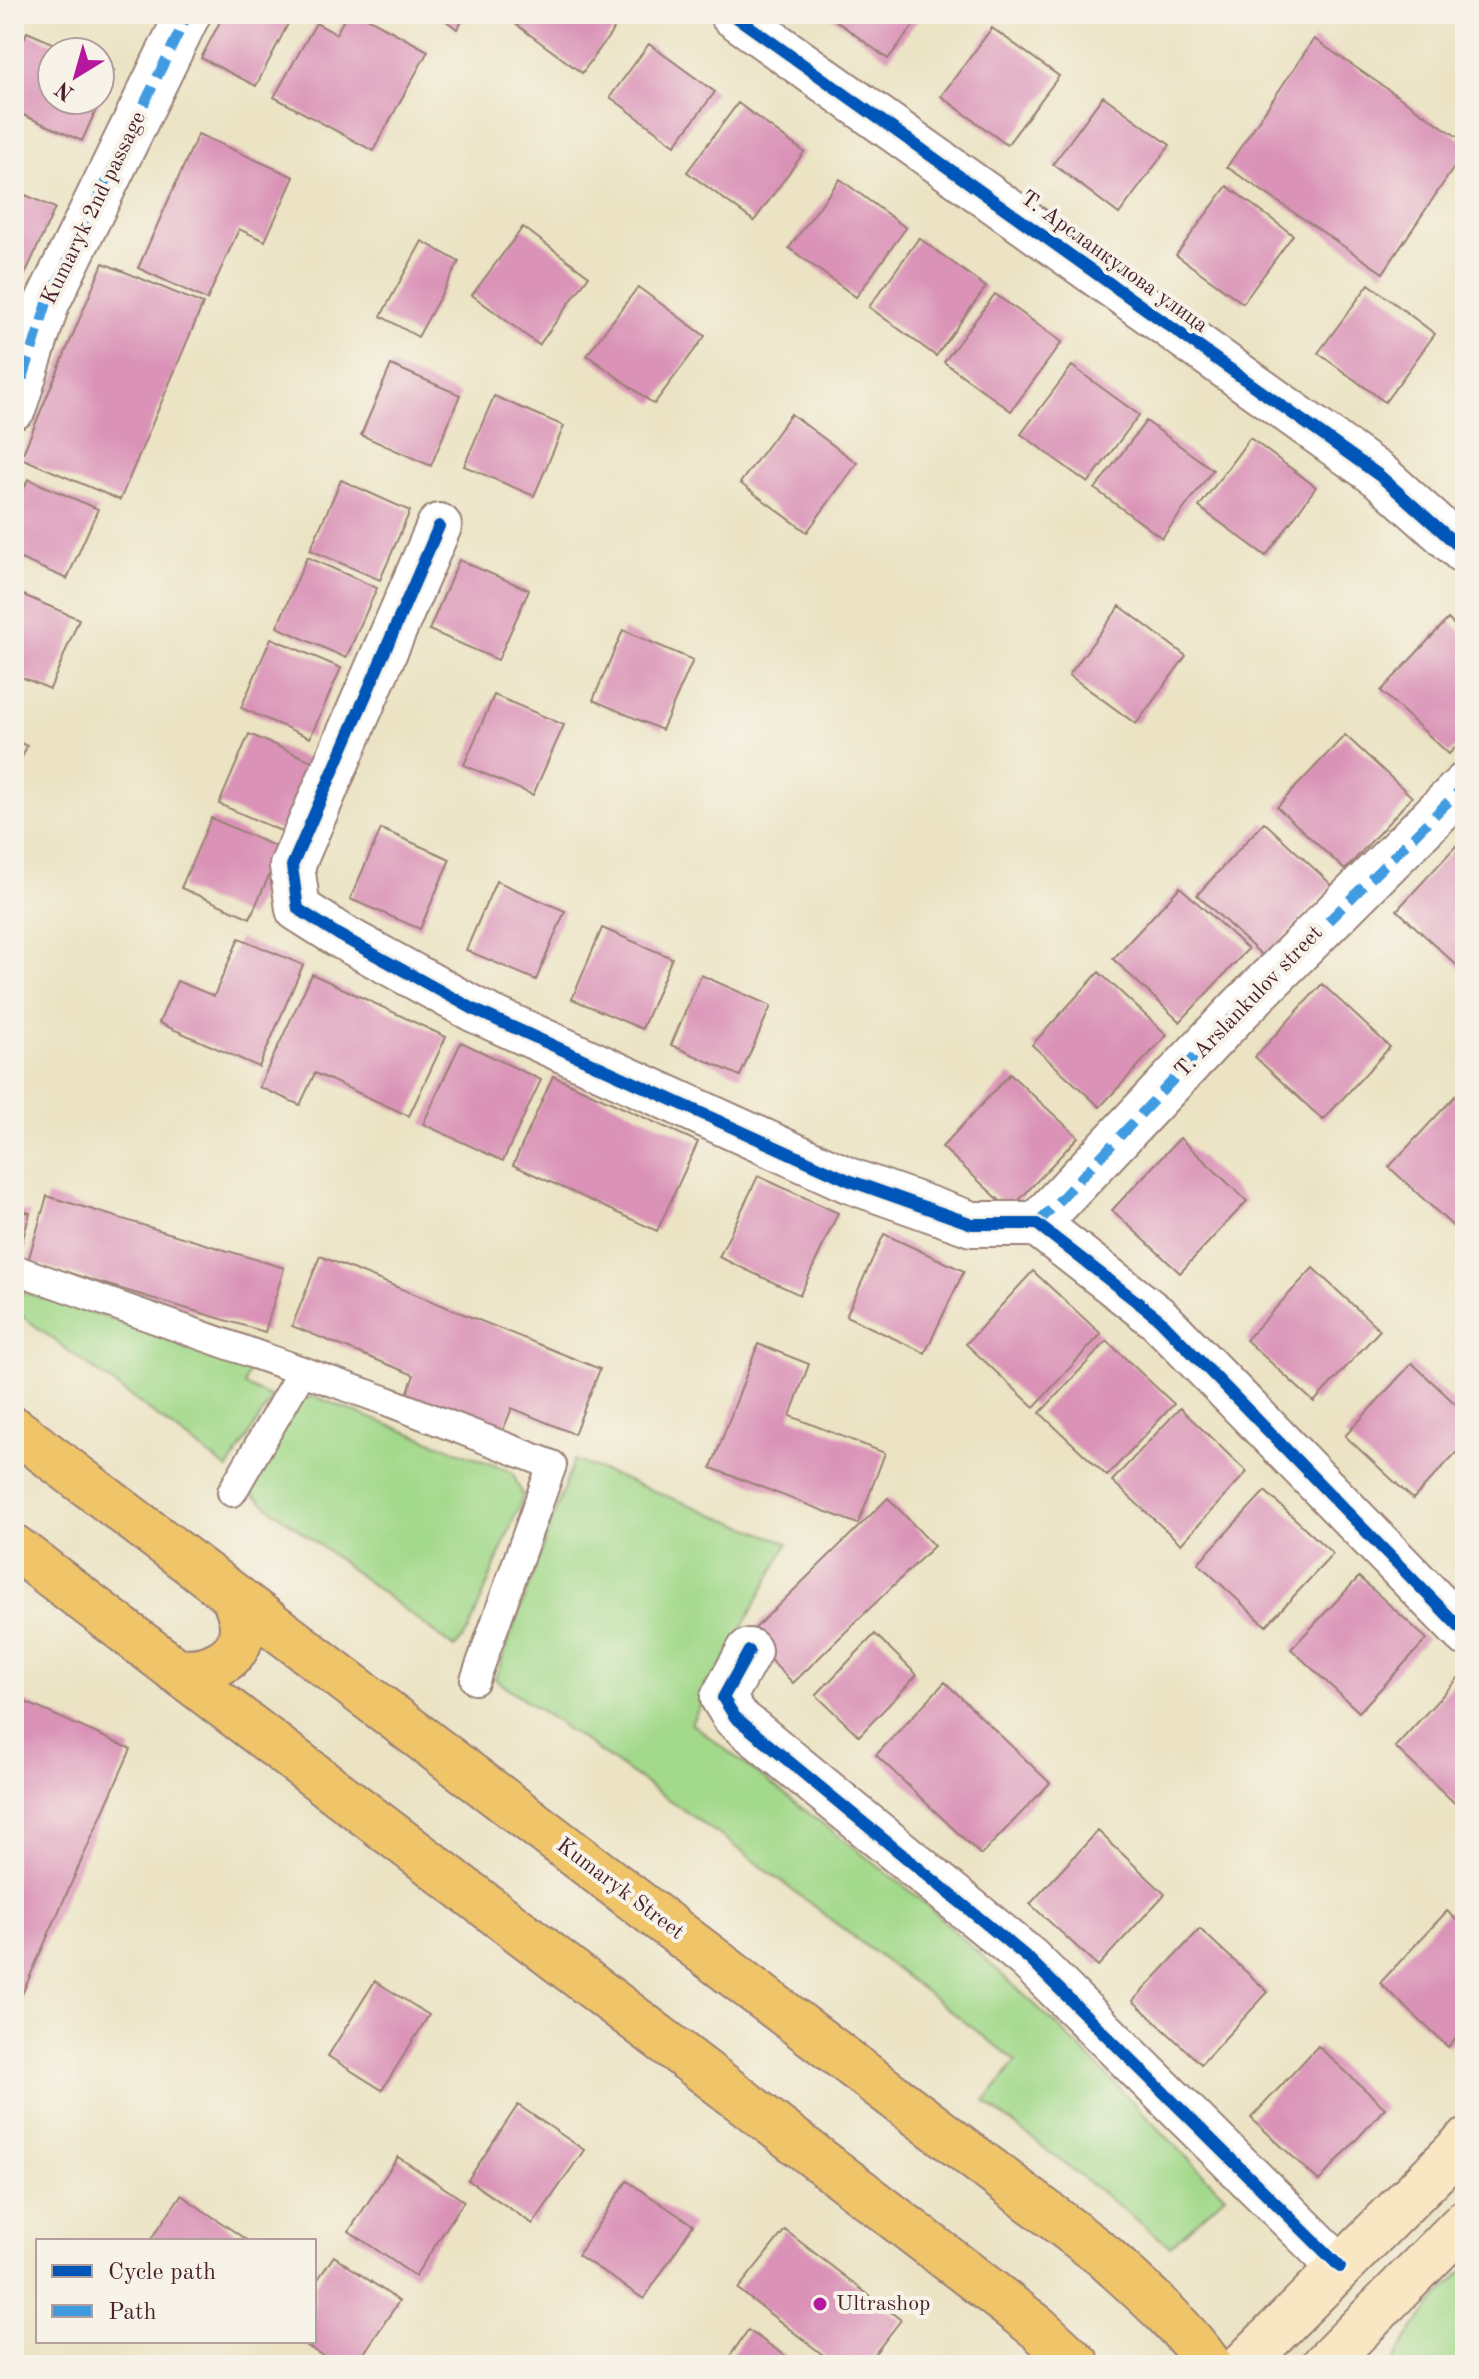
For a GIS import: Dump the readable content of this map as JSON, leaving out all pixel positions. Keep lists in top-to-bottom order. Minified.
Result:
{"streets":{"main road":["Kumaryk Street"],"street":["Kumaryk 2nd passage","Т. Арсланкулова улица","T. Arslankulov street"]},"places":["Ultrashop"],"legend":["Cycle path","Path"],"north":"bottom left"}
